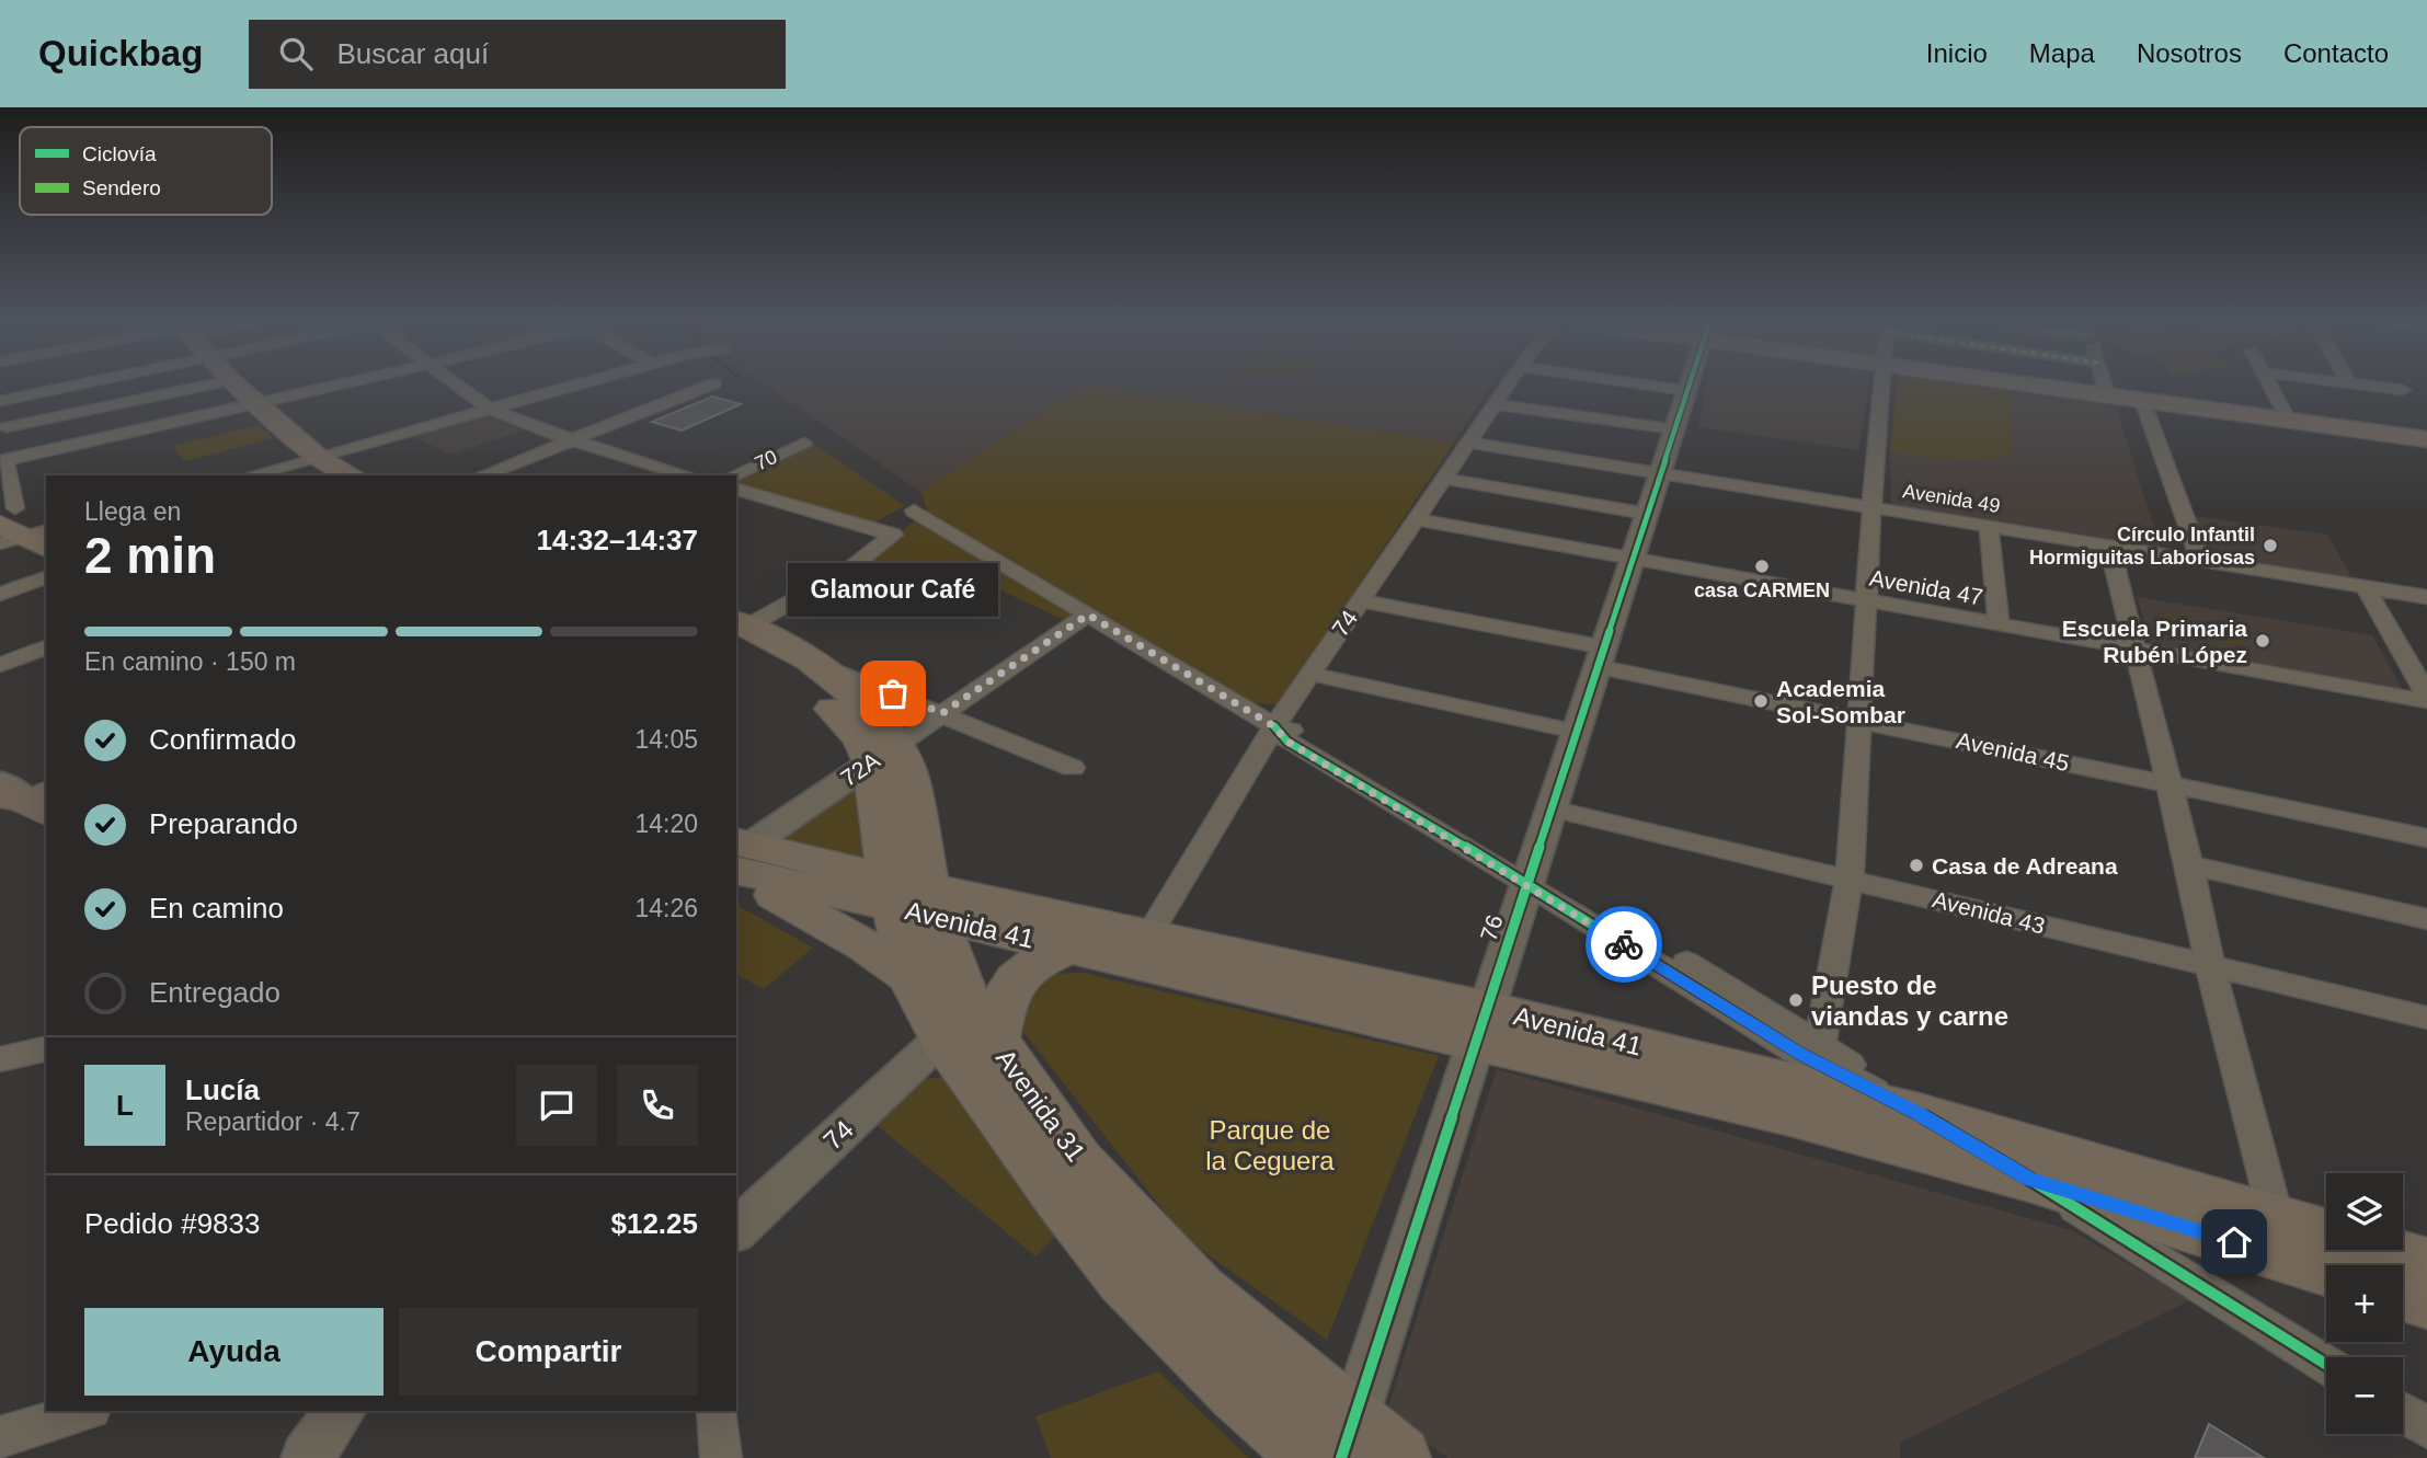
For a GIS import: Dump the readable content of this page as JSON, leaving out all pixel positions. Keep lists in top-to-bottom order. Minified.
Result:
{"streets":{"main road":["Avenida 41","Avenida 31"],"street":["70","Avenida 49","Avenida 47","74","Avenida 45","72A","Avenida 43","76"]},"crossings":[["Avenida 49","74"],["Avenida 49","76"],["Avenida 47","74"],["Avenida 47","76"],["74","Avenida 45"],["74","Avenida 41"],["74","Avenida 31"],["Avenida 45","76"],["72A","Avenida 41"],["Avenida 43","76"],["Avenida 41","76"],["Avenida 41","Avenida 31"],["76","Avenida 31"]],"parks":["Parque de la Ceguera"],"places":["Círculo Infantil Hormiguitas Laboriosas","casa CARMEN","Escuela Primaria Rubén López","Glamour Café","Academia Sol-Sombar","Casa de Adreana","Puesto de viandas y carne"],"legend":["Ciclovía","Sendero"],"page":{"header":"Quickbag","search":"Buscar aquí","nav":["Inicio","Mapa","Nosotros","Contacto"],"heading":["2 min","Llega en","14:32–14:37"],"panel":["Lucía","Repartidor · 4.7","Pedido #9833","$12.25"],"bubble":"Glamour Café","bar":"En camino · 150 m","list":[["Confirmado","14:05"],["Preparando","14:20"],["En camino","14:26"],"Entregado"],"round":"L","map_buttons":["+","−"],"buttons":["Ayuda","Compartir"]}}
